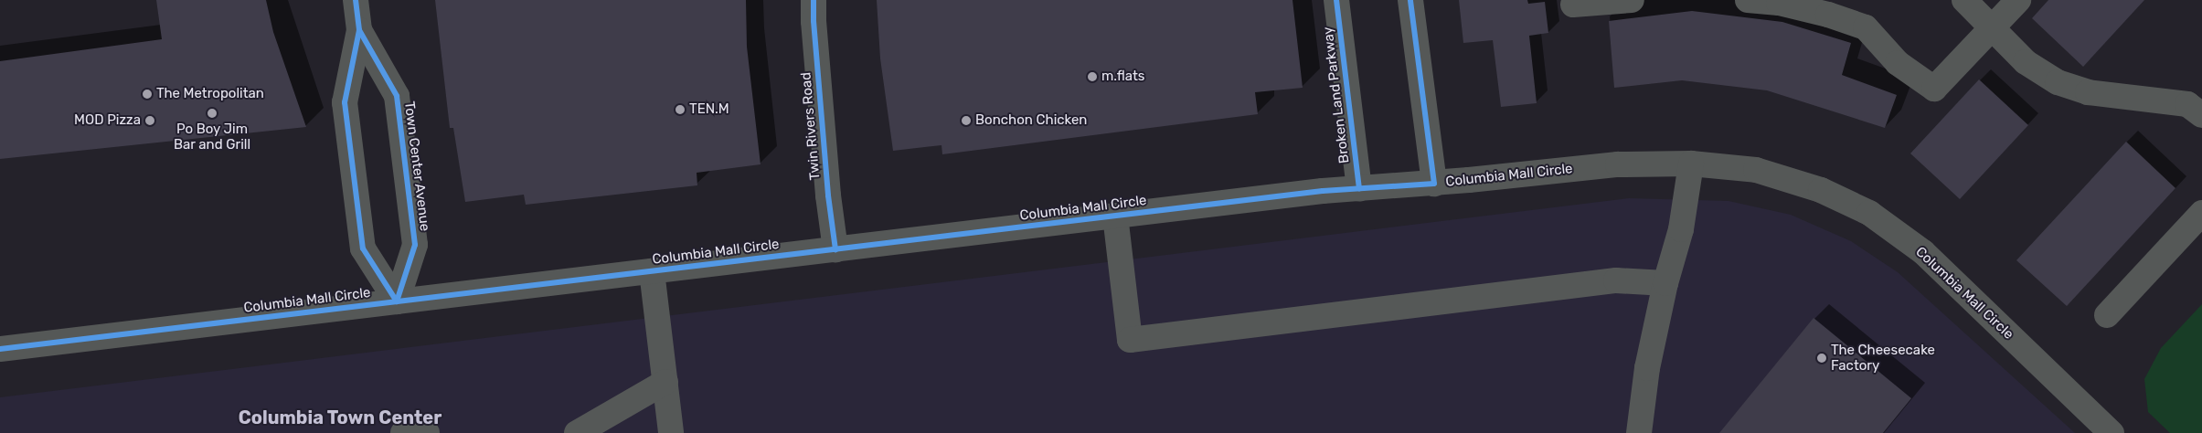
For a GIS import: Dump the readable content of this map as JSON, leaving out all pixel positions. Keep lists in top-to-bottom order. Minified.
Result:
{"streets":{"street":["Broken Land Parkway","Twin Rivers Road","Town Center Avenue","Columbia Mall Circle"]},"crossings":[["Broken Land Parkway","Columbia Mall Circle"],["Twin Rivers Road","Columbia Mall Circle"],["Town Center Avenue","Columbia Mall Circle"]],"districts":["Columbia Town Center"],"places":["m.flats","The Metropolitan","TEN.M","Po Boy Jim Bar and Grill","MOD Pizza","Bonchon Chicken","The Cheesecake Factory"]}
